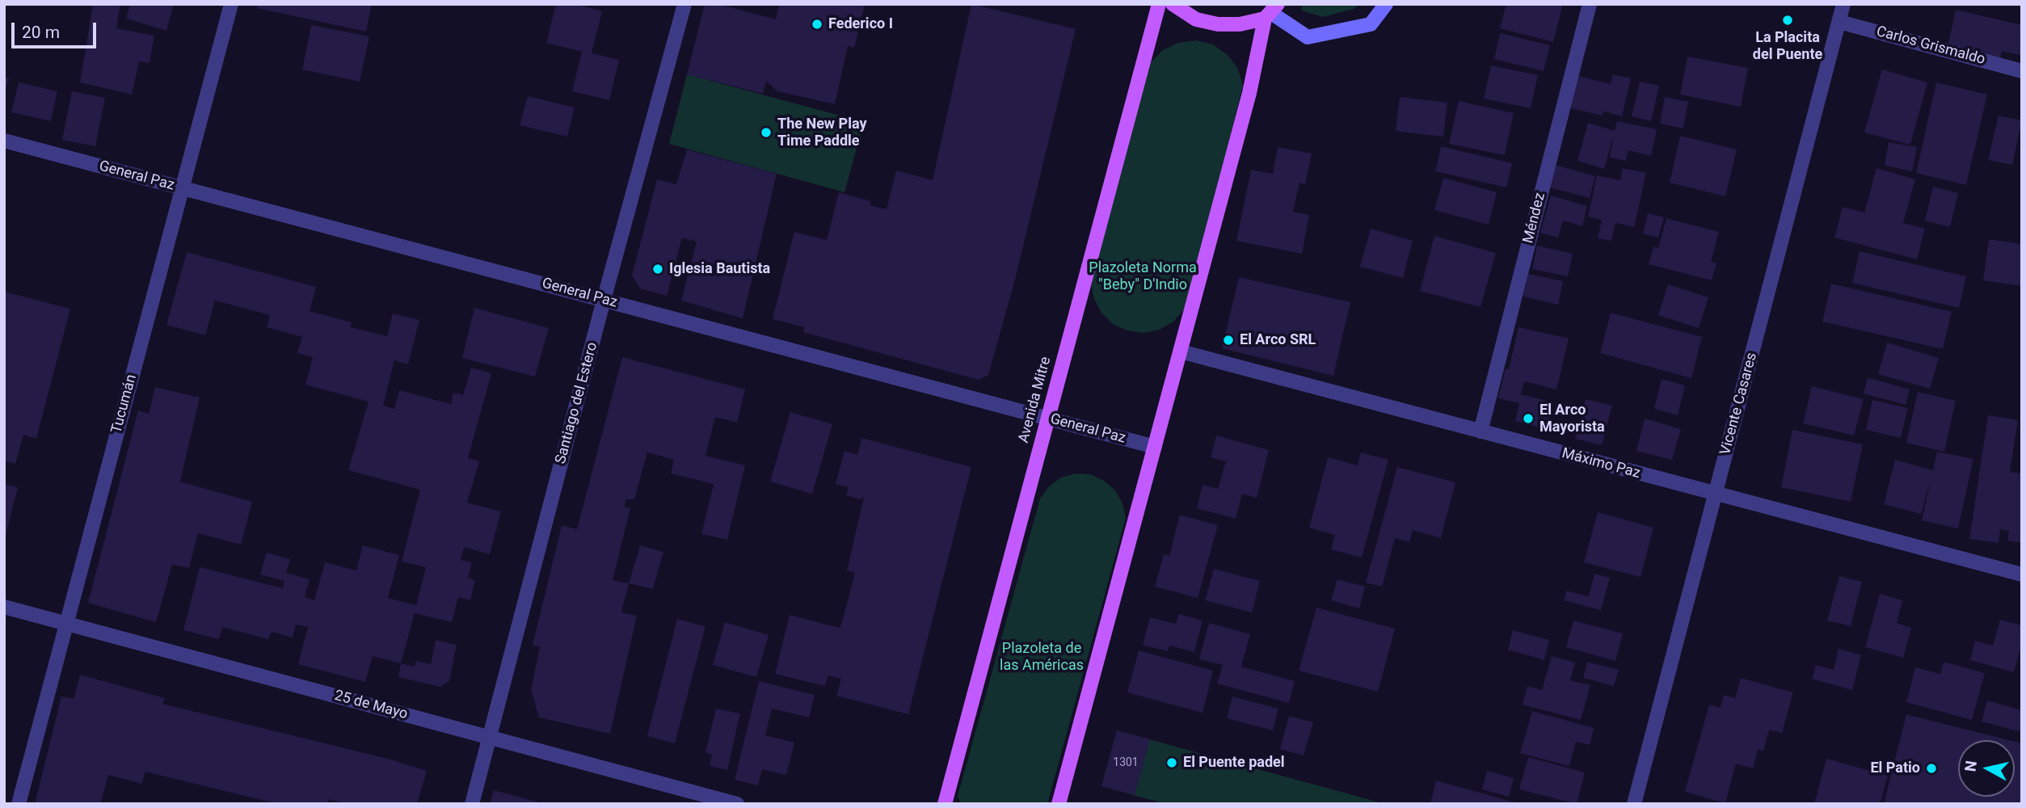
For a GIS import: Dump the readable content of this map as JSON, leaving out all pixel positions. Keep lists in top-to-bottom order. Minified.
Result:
{"streets":{"main road":["Avenida Mitre"],"street":["Carlos Grismaldo","General Paz","Méndez","Santiago del Estero","Tucumán","Vicente Casares","Máximo Paz","25 de Mayo"]},"crossings":[["Carlos Grismaldo","Vicente Casares"],["General Paz","Avenida Mitre"],["General Paz","Santiago del Estero"],["General Paz","Tucumán"],["Méndez","Máximo Paz"],["Santiago del Estero","25 de Mayo"],["Tucumán","25 de Mayo"],["Vicente Casares","Máximo Paz"]],"parks":["Plazoleta Norma \"Beby\" D'Indio","Plazoleta de las Américas"],"places":["La Placita del Puente","Federico I","The New Play Time Paddle","Iglesia Bautista","El Arco SRL","El Arco Mayorista","El Puente padel","El Patio"],"house_numbers":["1301"],"scale_bar":"20 m","north":"left"}
